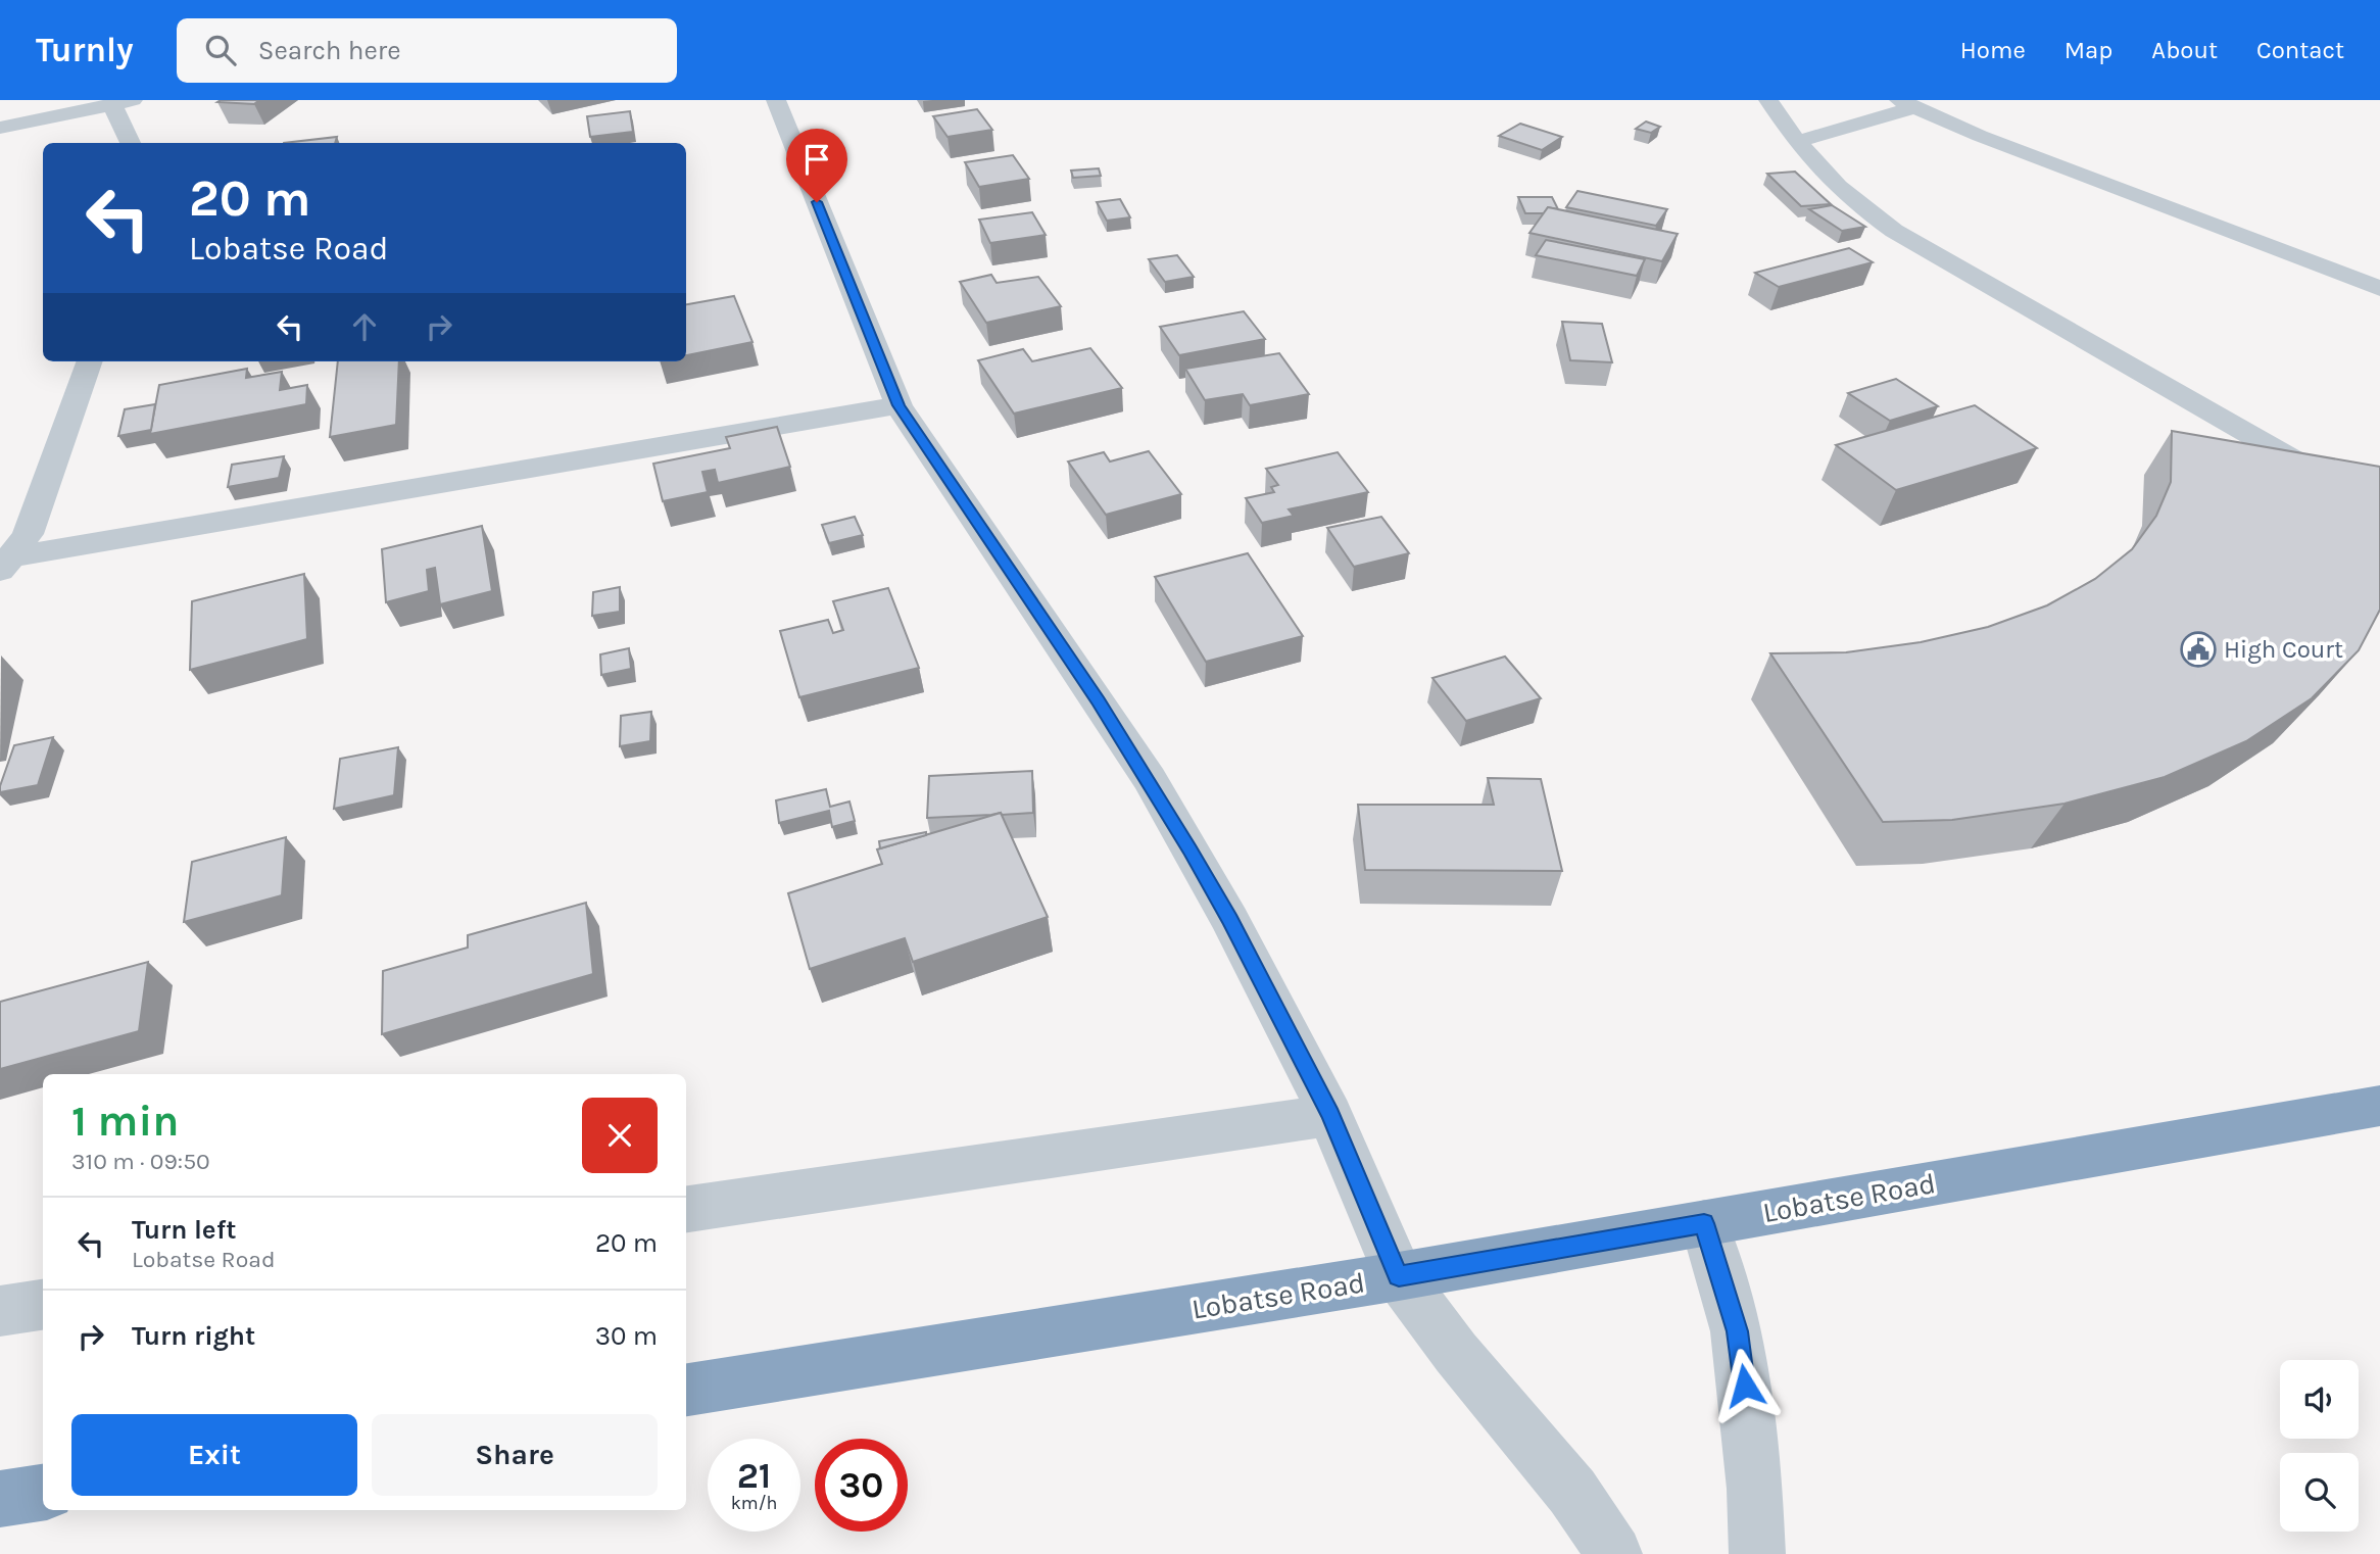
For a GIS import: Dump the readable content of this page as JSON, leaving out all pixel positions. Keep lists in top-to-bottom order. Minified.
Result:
{"streets":{"highway":["Lobatse Road"]},"places":{"public building":["High Court"]},"page":{"header":"Turnly","search":"Search here","nav":["Home","Map","About","Contact"],"turn":["20 m","Lobatse Road"],"heading":["1 min","310 m · 09:50"],"list":[{"name":"Turn left","note":"Lobatse Road","value":"20 m"},{"name":"Turn right","value":"30 m"}],"buttons":["Exit","Share"],"speed":"21 km/h","limit":"30"}}
